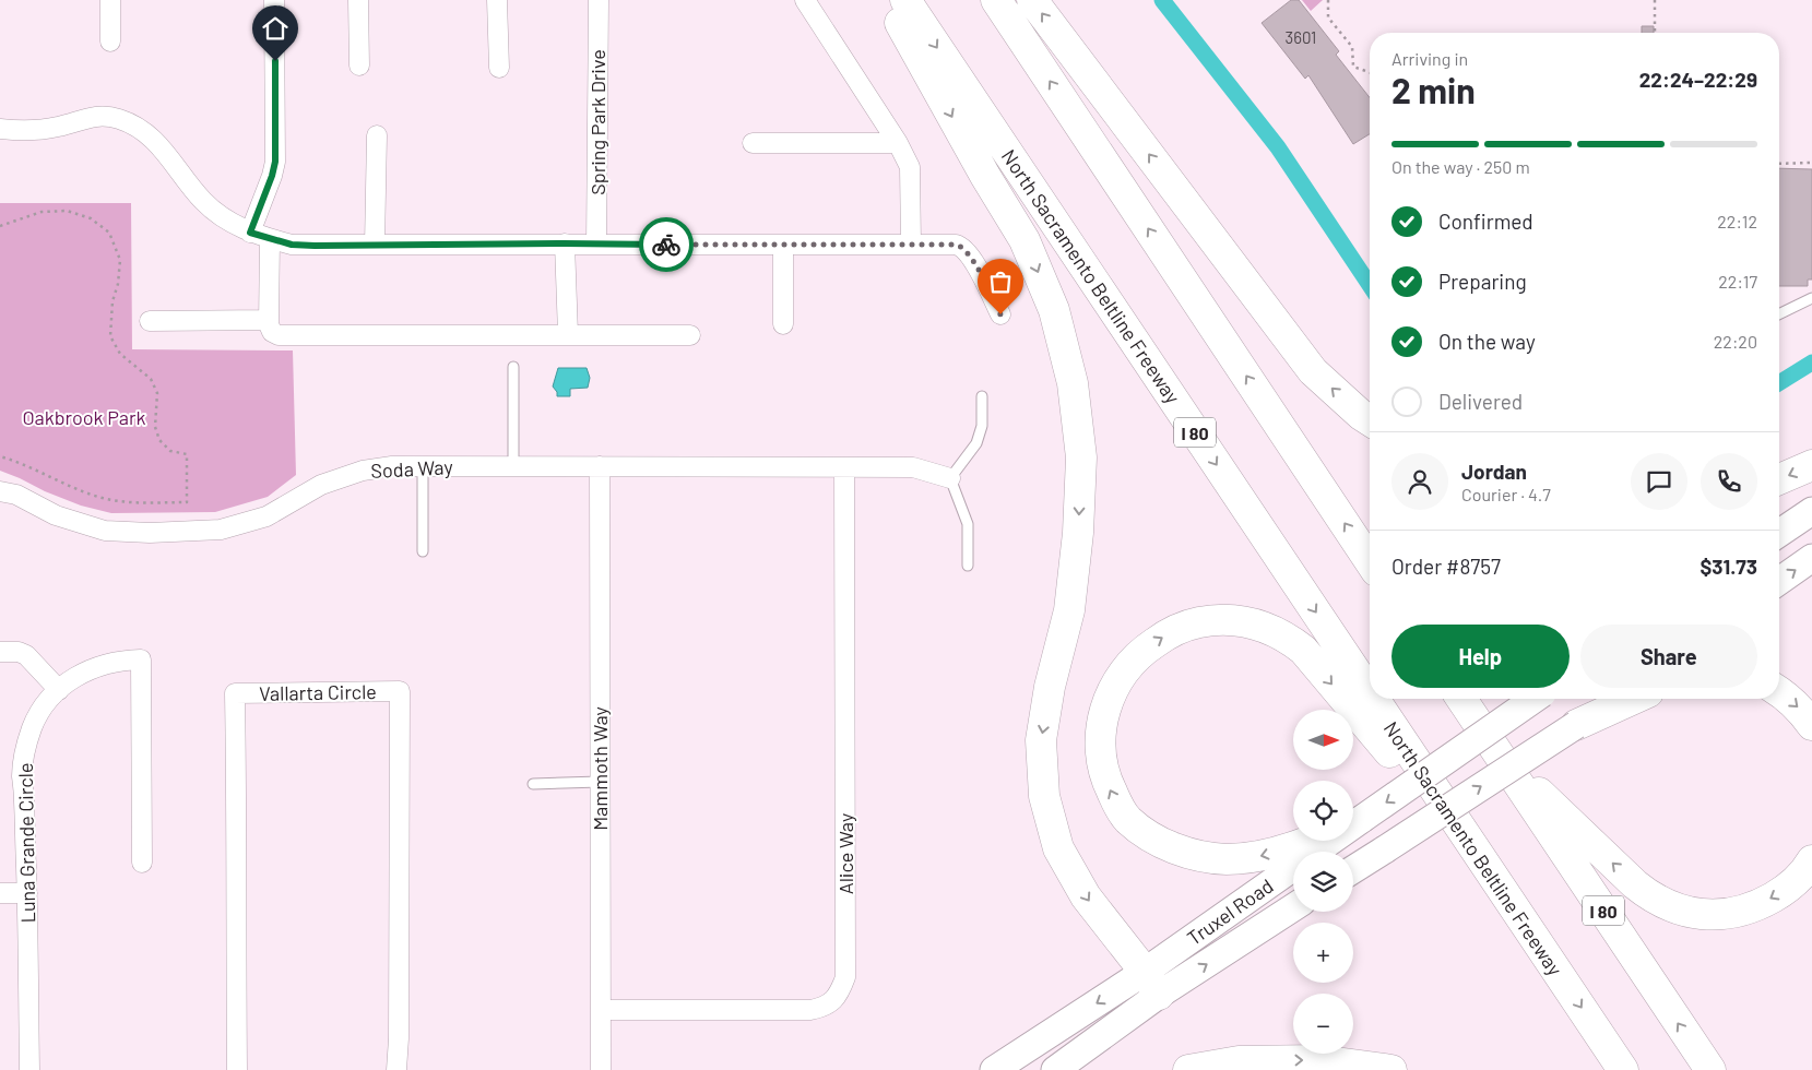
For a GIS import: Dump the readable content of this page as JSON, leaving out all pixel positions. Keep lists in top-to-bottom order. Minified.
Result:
{"streets":{"highway":["North Sacramento Beltline Freeway","I 80"],"main road":["Truxel Road"],"street":["Spring Park Drive","Soda Way","Vallarta Circle","Mammoth Way","Luna Grande Circle","Alice Way"]},"crossings":[["Soda Way","Mammoth Way"],["Soda Way","Alice Way"],["Mammoth Way","Alice Way"]],"parks":["Oakbrook Park"],"house_numbers":["3601"],"north":"right","page":{"heading":["2 min","Arriving in","22:24–22:29"],"panel":["Jordan","Courier · 4.7","Order #8757","$31.73"],"bar":"On the way · 250 m","list":[["Confirmed","22:12"],["Preparing","22:17"],["On the way","22:20"],"Delivered"],"buttons":["Help","Share"],"map_buttons":["+","−"]}}
